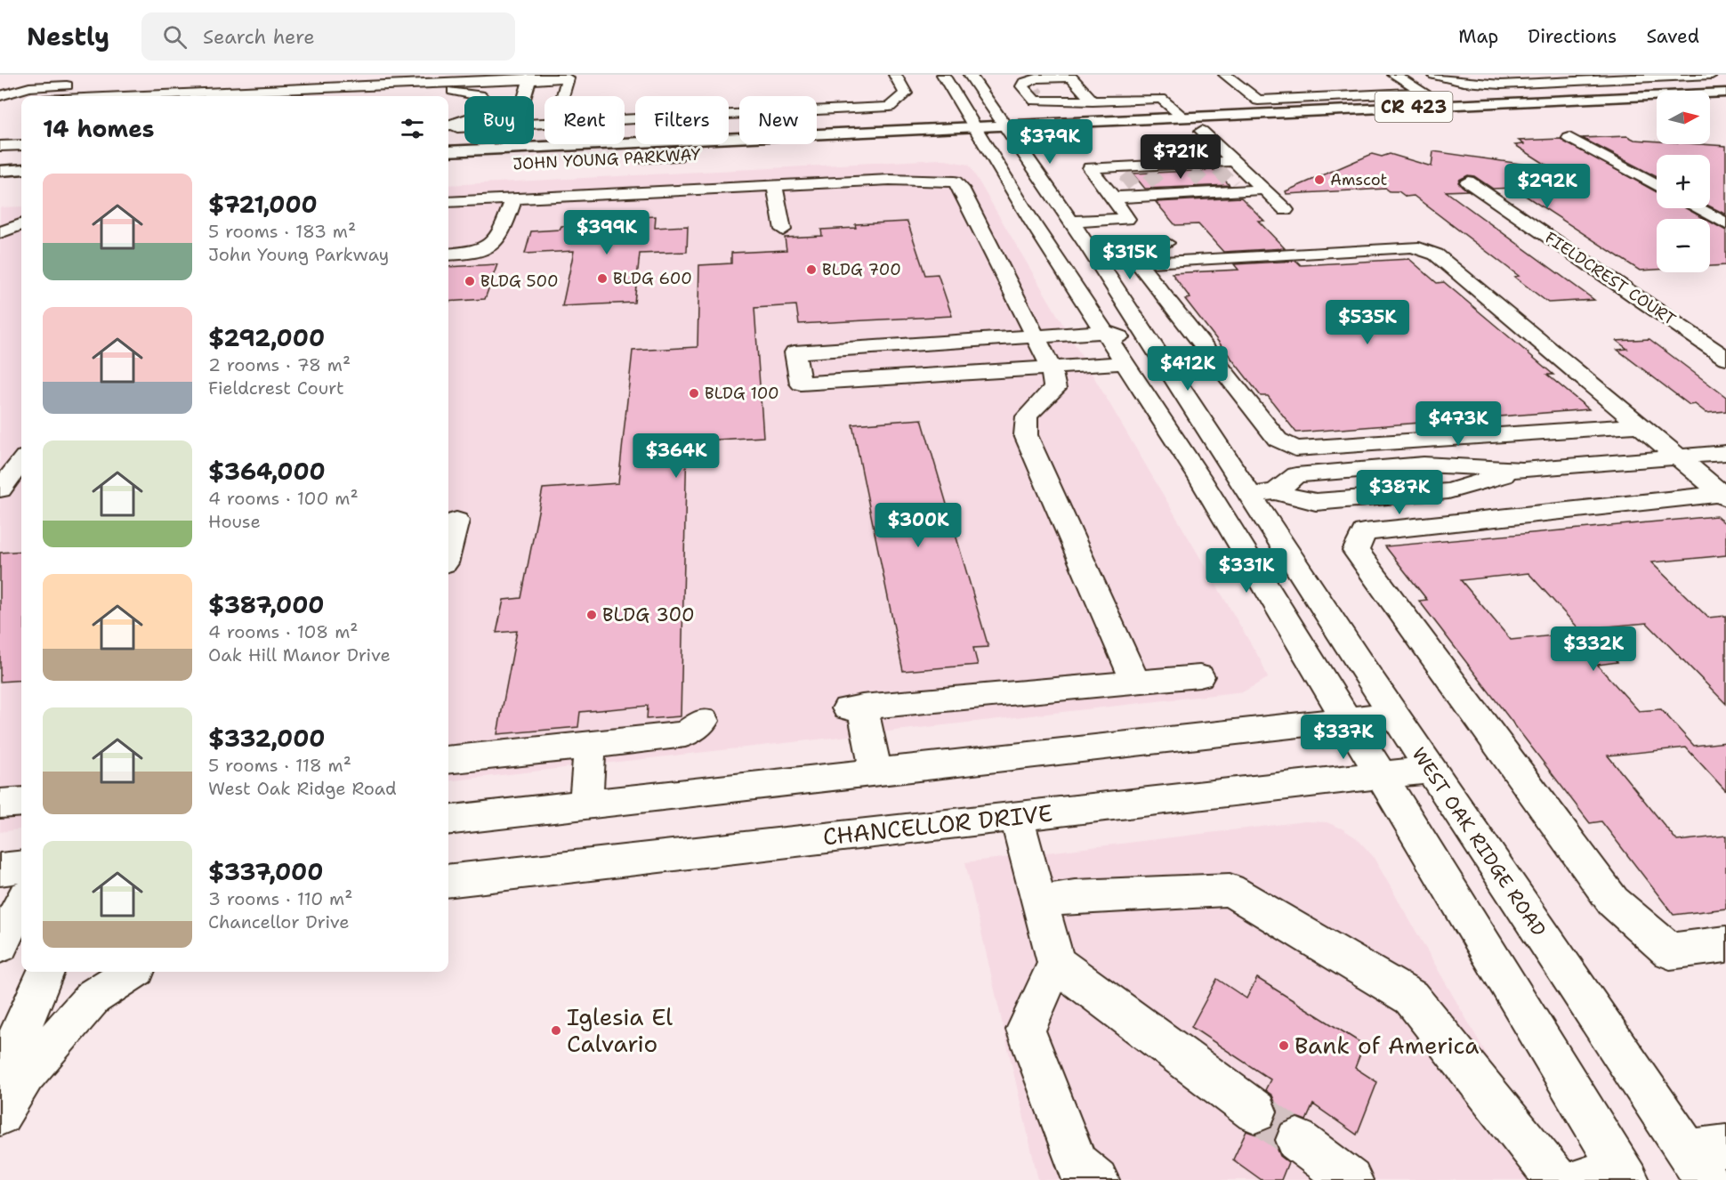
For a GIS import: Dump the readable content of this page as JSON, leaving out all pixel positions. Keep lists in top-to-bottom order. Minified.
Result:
{"streets":{"main road":["CR 423","JOHN YOUNG PARKWAY"],"street":["FIELDCREST COURT","CHANCELLOR DRIVE","WEST OAK RIDGE ROAD"]},"crossings":[["JOHN YOUNG PARKWAY","WEST OAK RIDGE ROAD"],["CHANCELLOR DRIVE","WEST OAK RIDGE ROAD"]],"places":["Amscot","BLDG 700","BLDG 600","BLDG 500","BLDG 100","BLDG 300","Iglesia El Calvario","Bank of America"],"north":"right","page":{"header":"Nestly","search":"Search here","nav":["Map","Directions","Saved"],"map_buttons":["+","−"],"chip":["Buy","Rent","Filters","New"],"heading":"14 homes","price":["$379K","$721K","$292K","$399K","$315K","$535K","$412K","$473K","$364K","$387K","$300K","$331K","$332K","$337K"],"list":[{"name":"$721,000","note":"5 rooms · 183 m² · John Young Parkway"},{"name":"$292,000","note":"2 rooms · 78 m² · Fieldcrest Court"},{"name":"$364,000","note":"4 rooms · 100 m² · House"},{"name":"$387,000","note":"4 rooms · 108 m² · Oak Hill Manor Drive"},{"name":"$332,000","note":"5 rooms · 118 m² · West Oak Ridge Road"},{"name":"$337,000","note":"3 rooms · 110 m² · Chancellor Drive"}]}}
